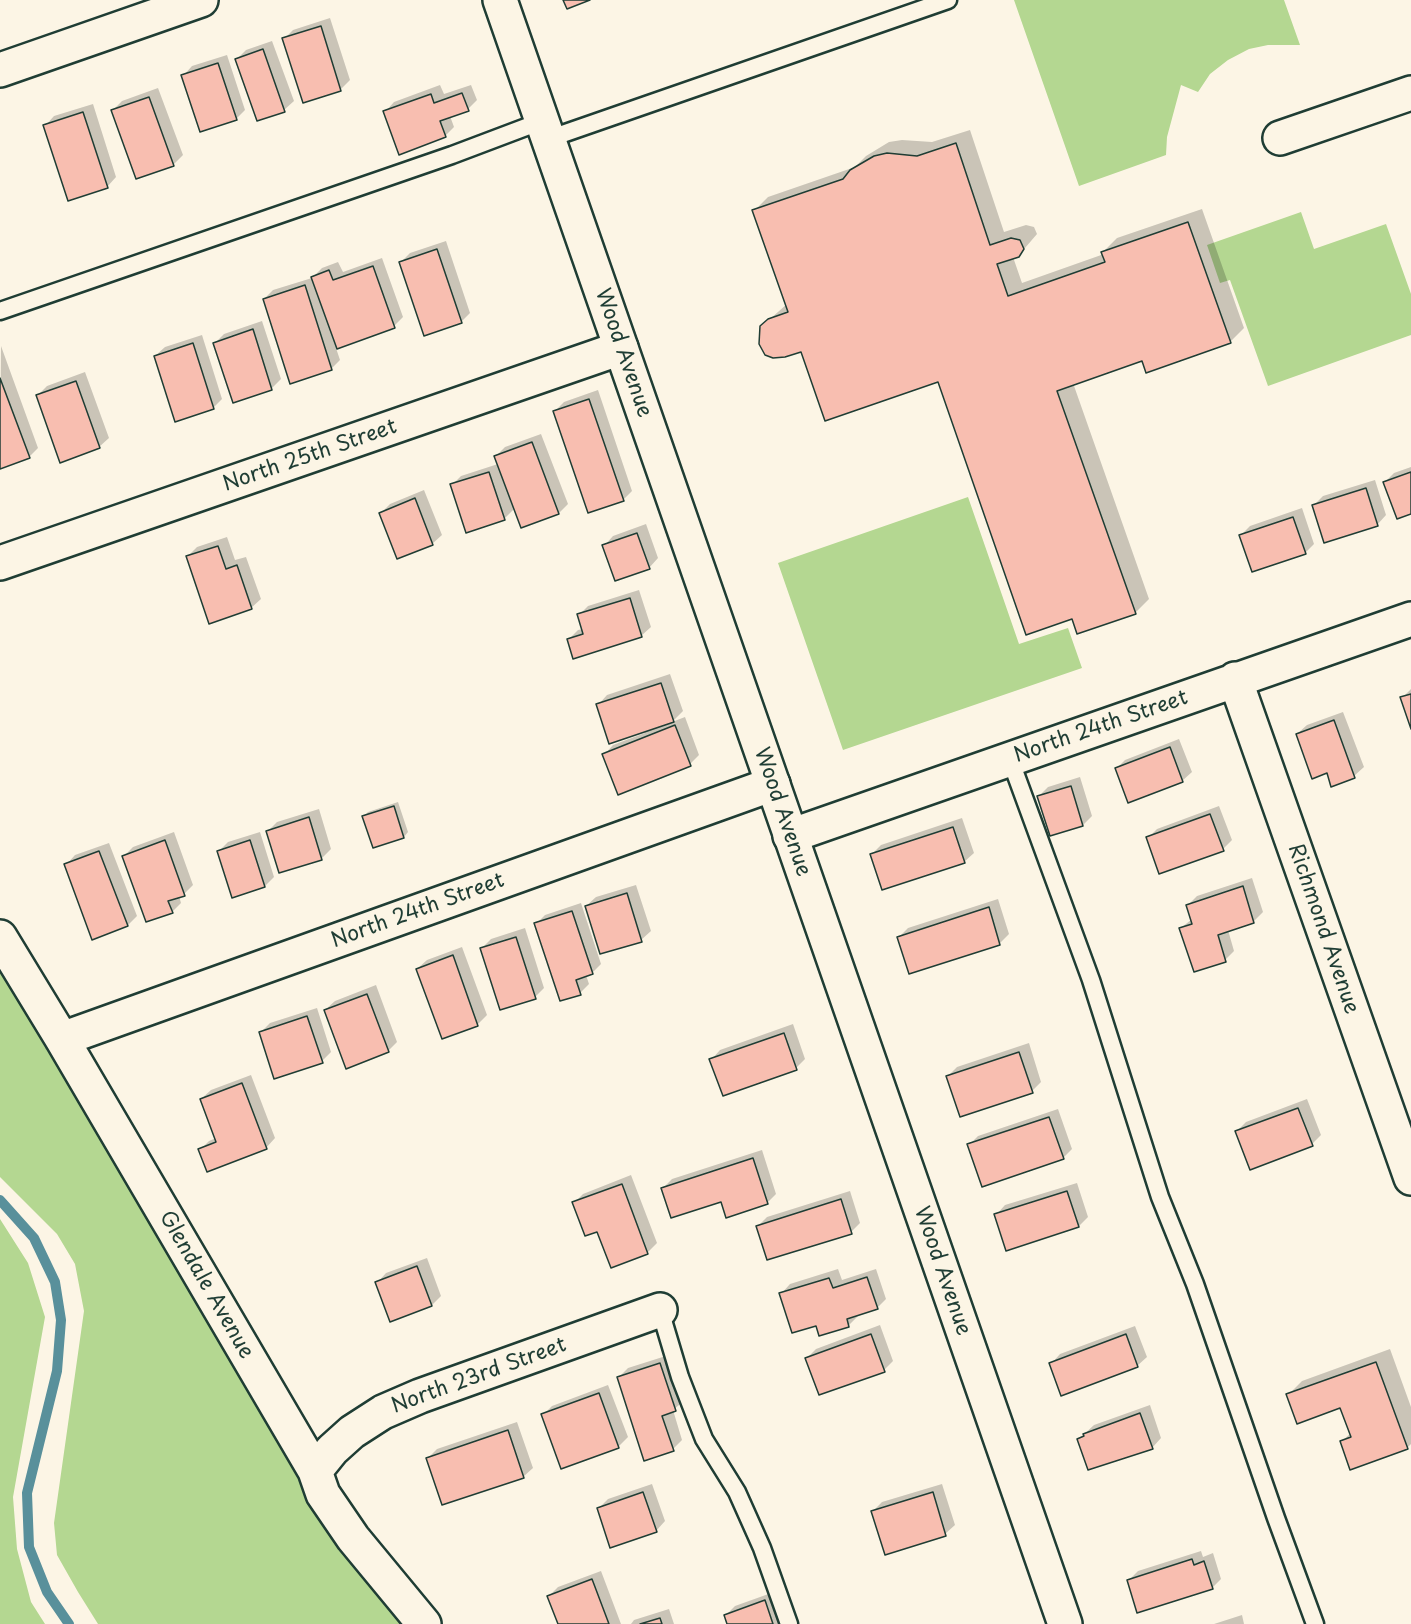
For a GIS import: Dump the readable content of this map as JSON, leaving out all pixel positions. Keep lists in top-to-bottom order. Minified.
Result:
{"streets":{"street":["Wood Avenue","North 25th Street","North 24th Street","Richmond Avenue","Glendale Avenue","North 23rd Street"]},"crossings":[["Wood Avenue","North 25th Street"],["Wood Avenue","North 24th Street"],["North 24th Street","Richmond Avenue"],["North 24th Street","Glendale Avenue"],["Glendale Avenue","North 23rd Street"]]}
